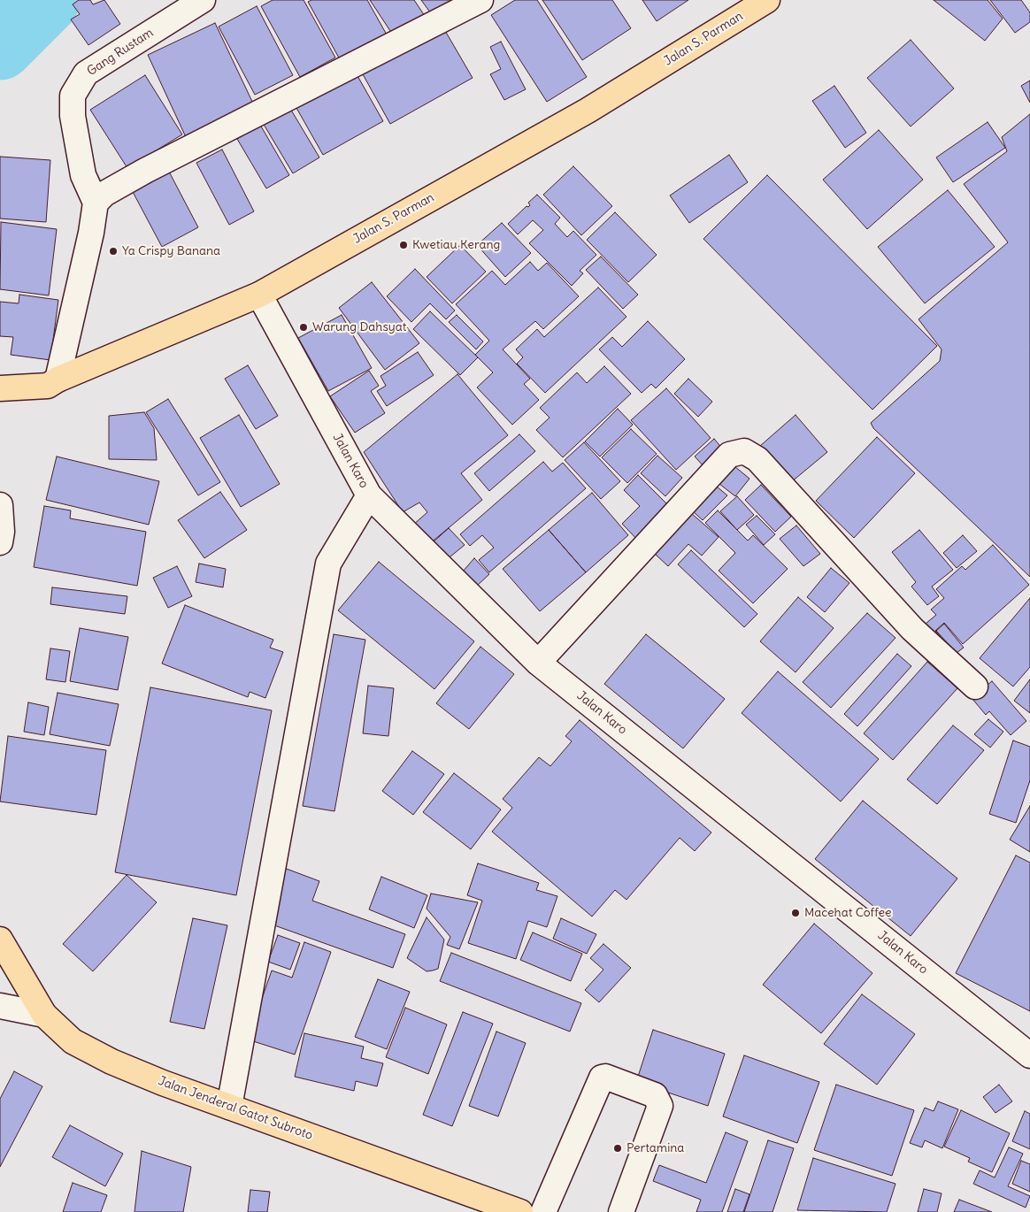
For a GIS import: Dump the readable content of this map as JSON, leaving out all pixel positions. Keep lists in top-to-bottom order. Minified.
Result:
{"streets":{"main road":["Jalan S. Parman","Jalan Jenderal Gatot Subroto"],"street":["Gang Rustam","Jalan Karo"]},"crossings":[["Jalan S. Parman","Jalan Karo"]],"places":["Kwetiau Kerang","Ya Crispy Banana","Warung Dahsyat","Macehat Coffee","Pertamina"]}
